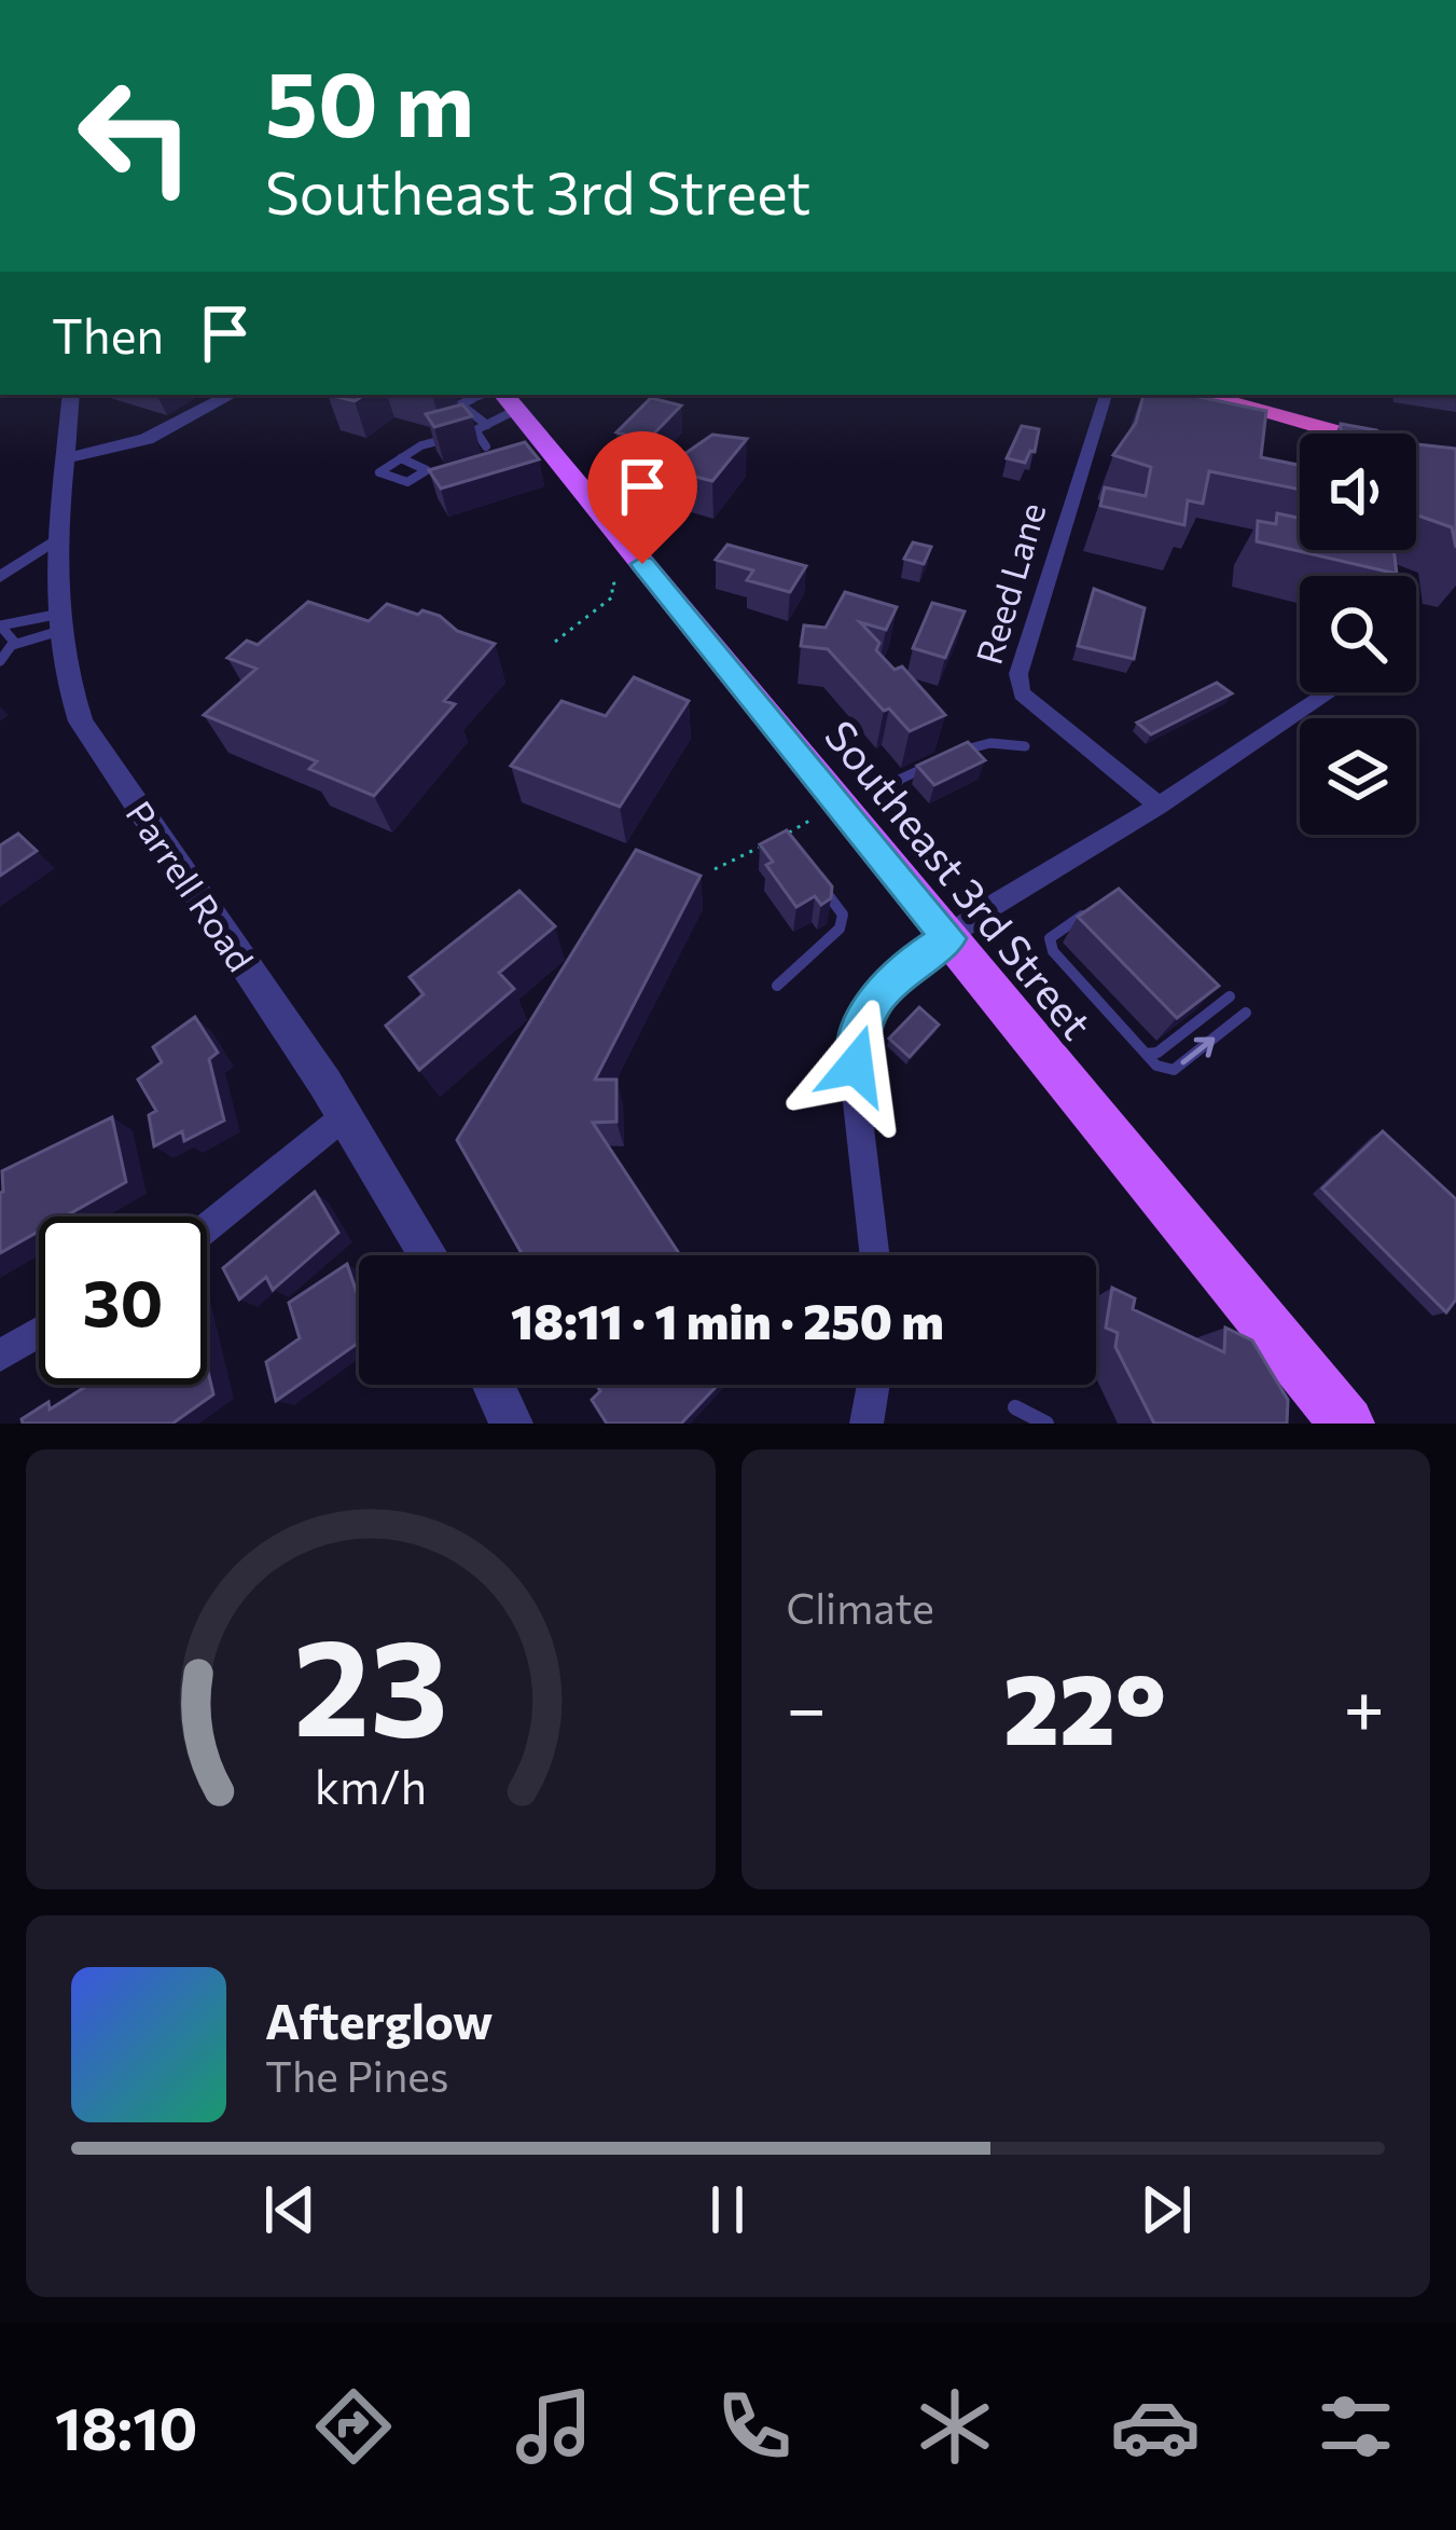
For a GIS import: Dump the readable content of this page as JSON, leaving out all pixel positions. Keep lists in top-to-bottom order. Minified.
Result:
{"streets":{"main road":["Southeast 3rd Street"],"street":["Reed Lane","Parrell Road"]},"page":{"turn":["50 m","Southeast 3rd Street"],"then":"Then","limit":"30","trip":"18:11 · 1 min · 250 m","tile":"Climate","heat":["−","22°","+"],"song":["Afterglow","The Pines"],"tabs":"18:10","gauge":["23","km/h"]}}
